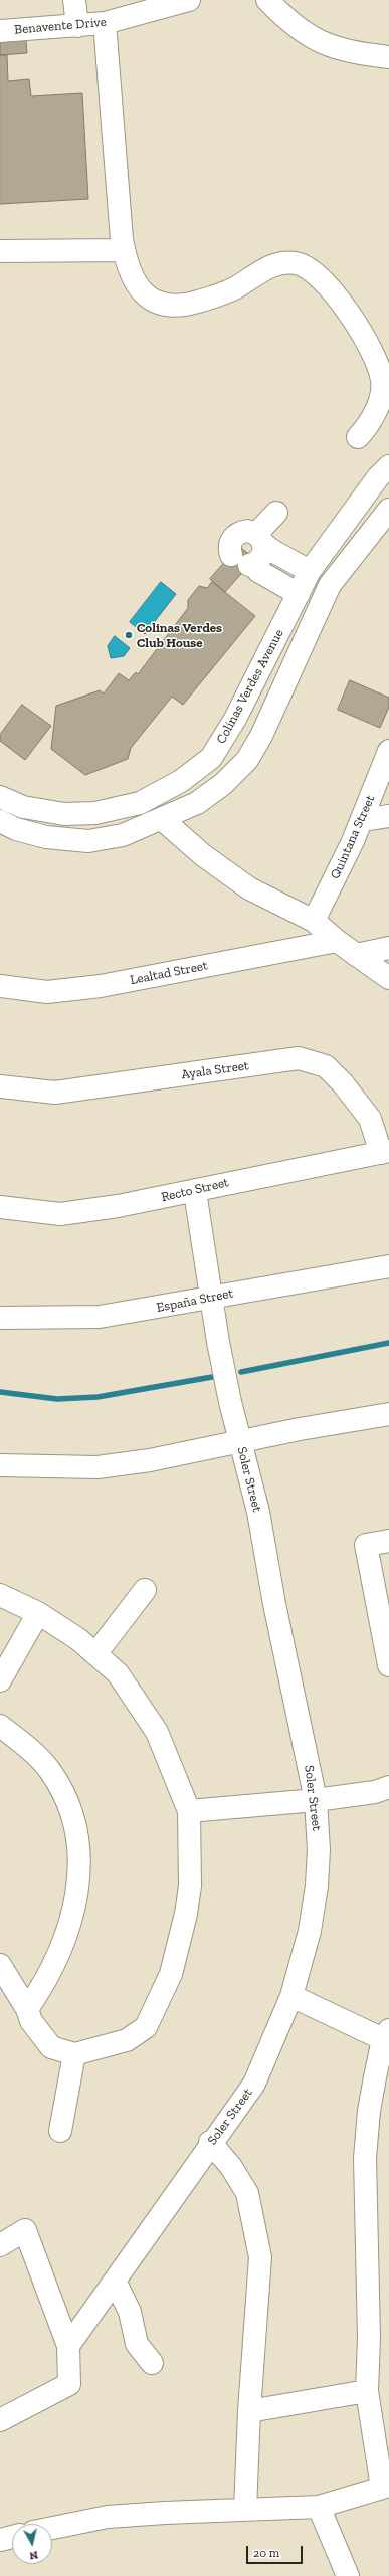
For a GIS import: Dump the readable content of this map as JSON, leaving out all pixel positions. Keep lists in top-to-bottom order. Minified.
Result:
{"streets":{"street":["Benavente Drive","Colinas Verdes Avenue","Quintana Street","Lealtad Street","Ayala Street","Recto Street","España Street","Soler Street"]},"crossings":[["Ayala Street","Recto Street"],["Recto Street","Soler Street"],["España Street","Soler Street"]],"places":["Colinas Verdes Club House"],"scale_bar":"20 m","north":"bottom"}
